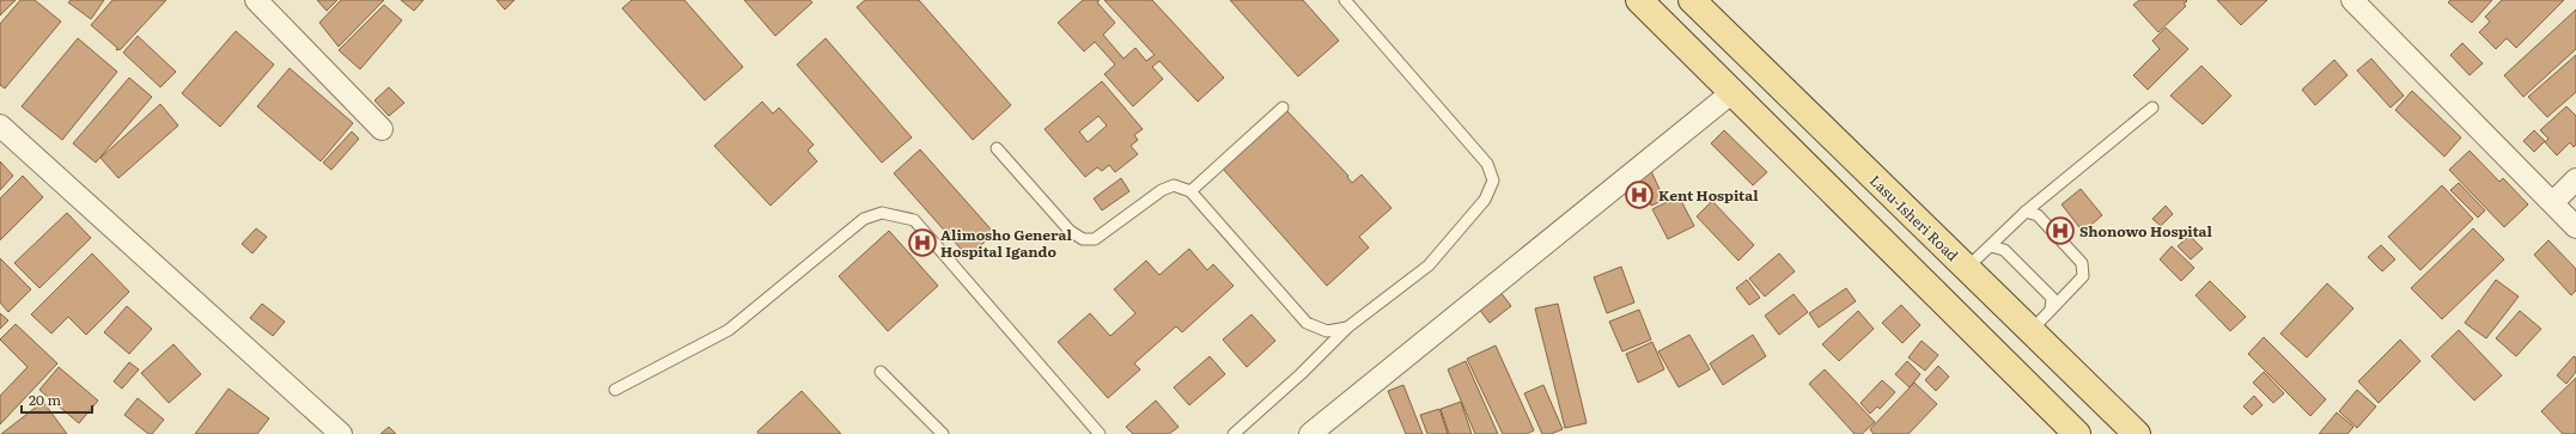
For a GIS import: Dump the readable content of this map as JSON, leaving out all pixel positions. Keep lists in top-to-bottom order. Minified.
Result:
{"streets":{"main road":["Lasu-Isheri Road"]},"places":{"hospital":["Kent Hospital","Shonowo Hospital","Alimosho General Hospital Igando"]},"scale_bar":"20 m"}
